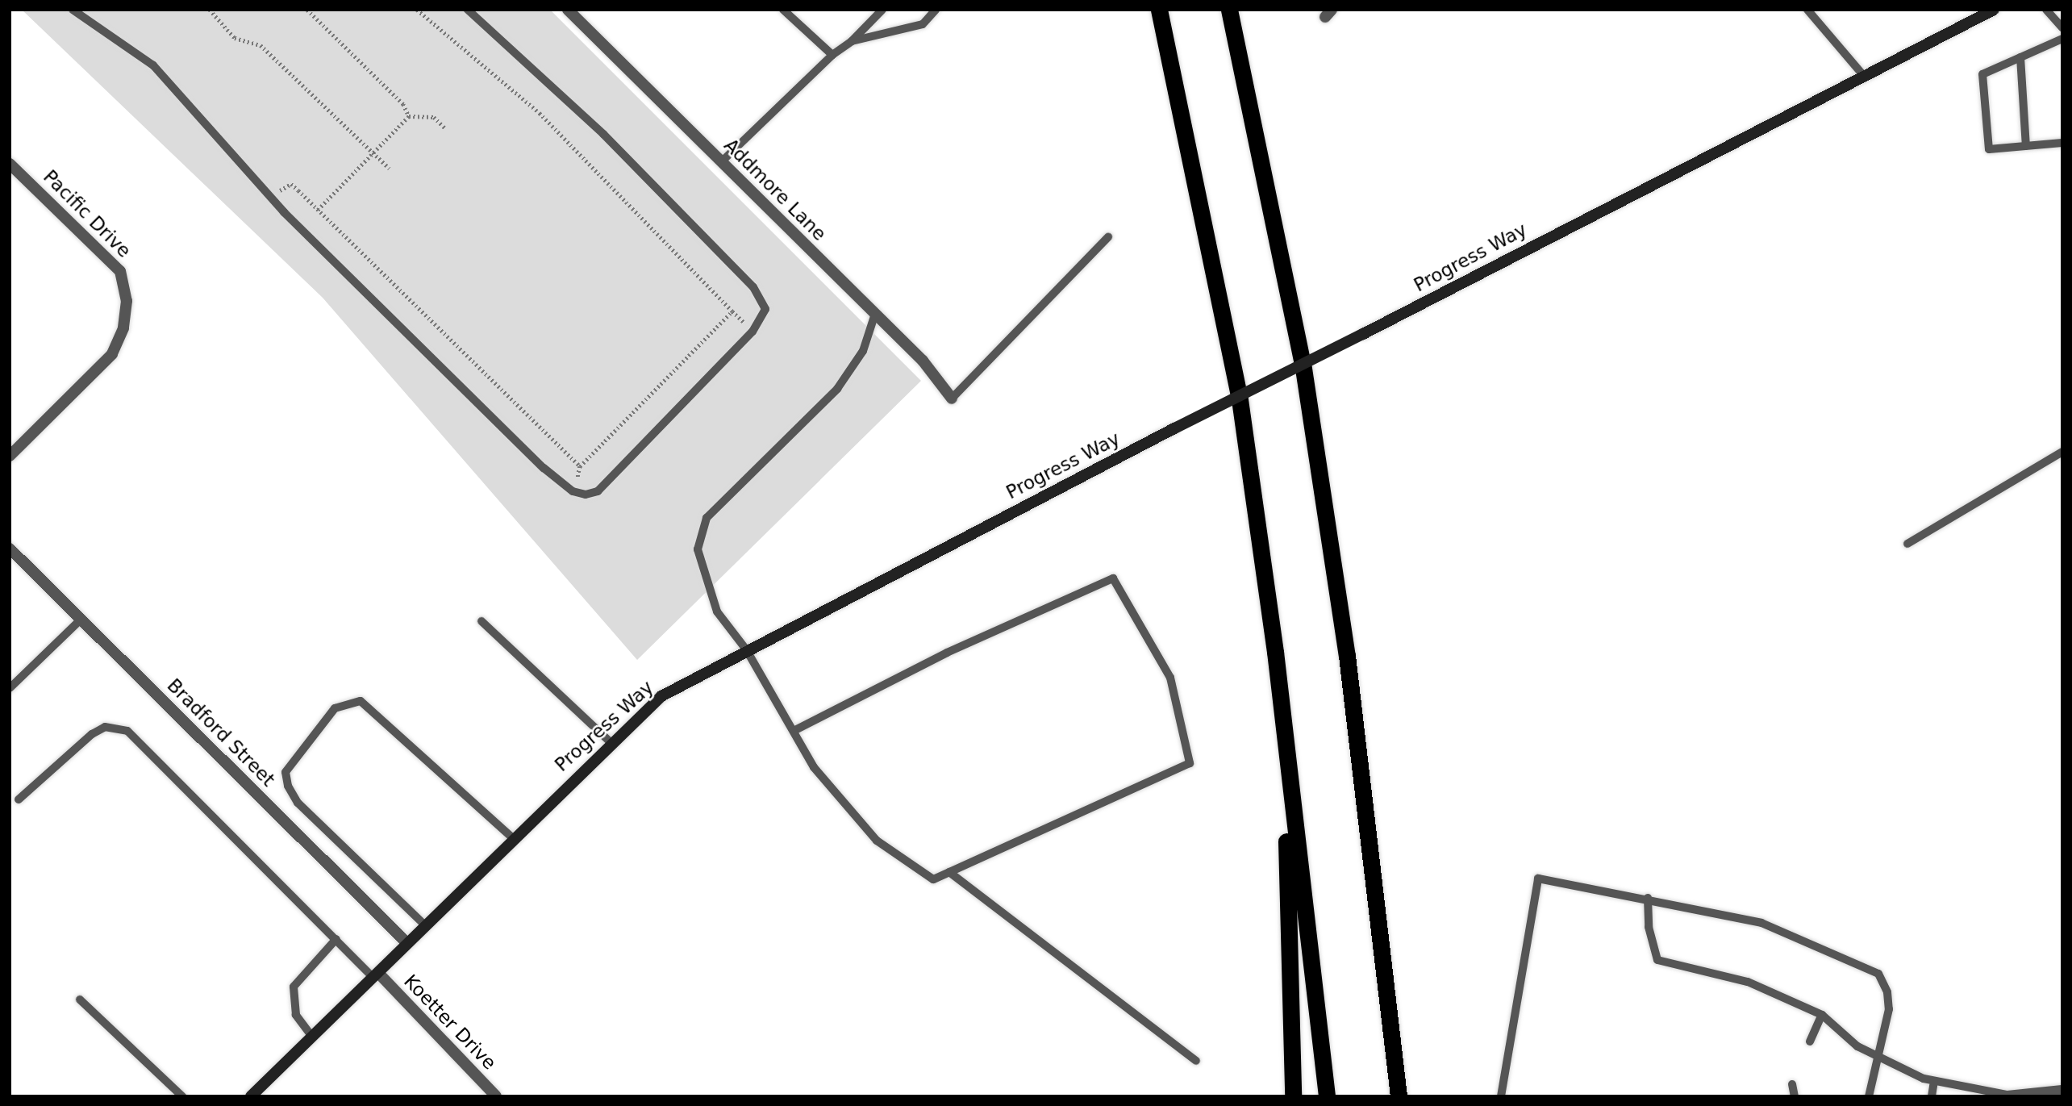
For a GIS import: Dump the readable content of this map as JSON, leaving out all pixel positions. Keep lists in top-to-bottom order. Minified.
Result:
{"streets":{"street":["Addmore Lane","Pacific Drive","Progress Way","Bradford Street","Koetter Drive"]},"crossings":[["Progress Way","Bradford Street"],["Progress Way","Koetter Drive"]]}
